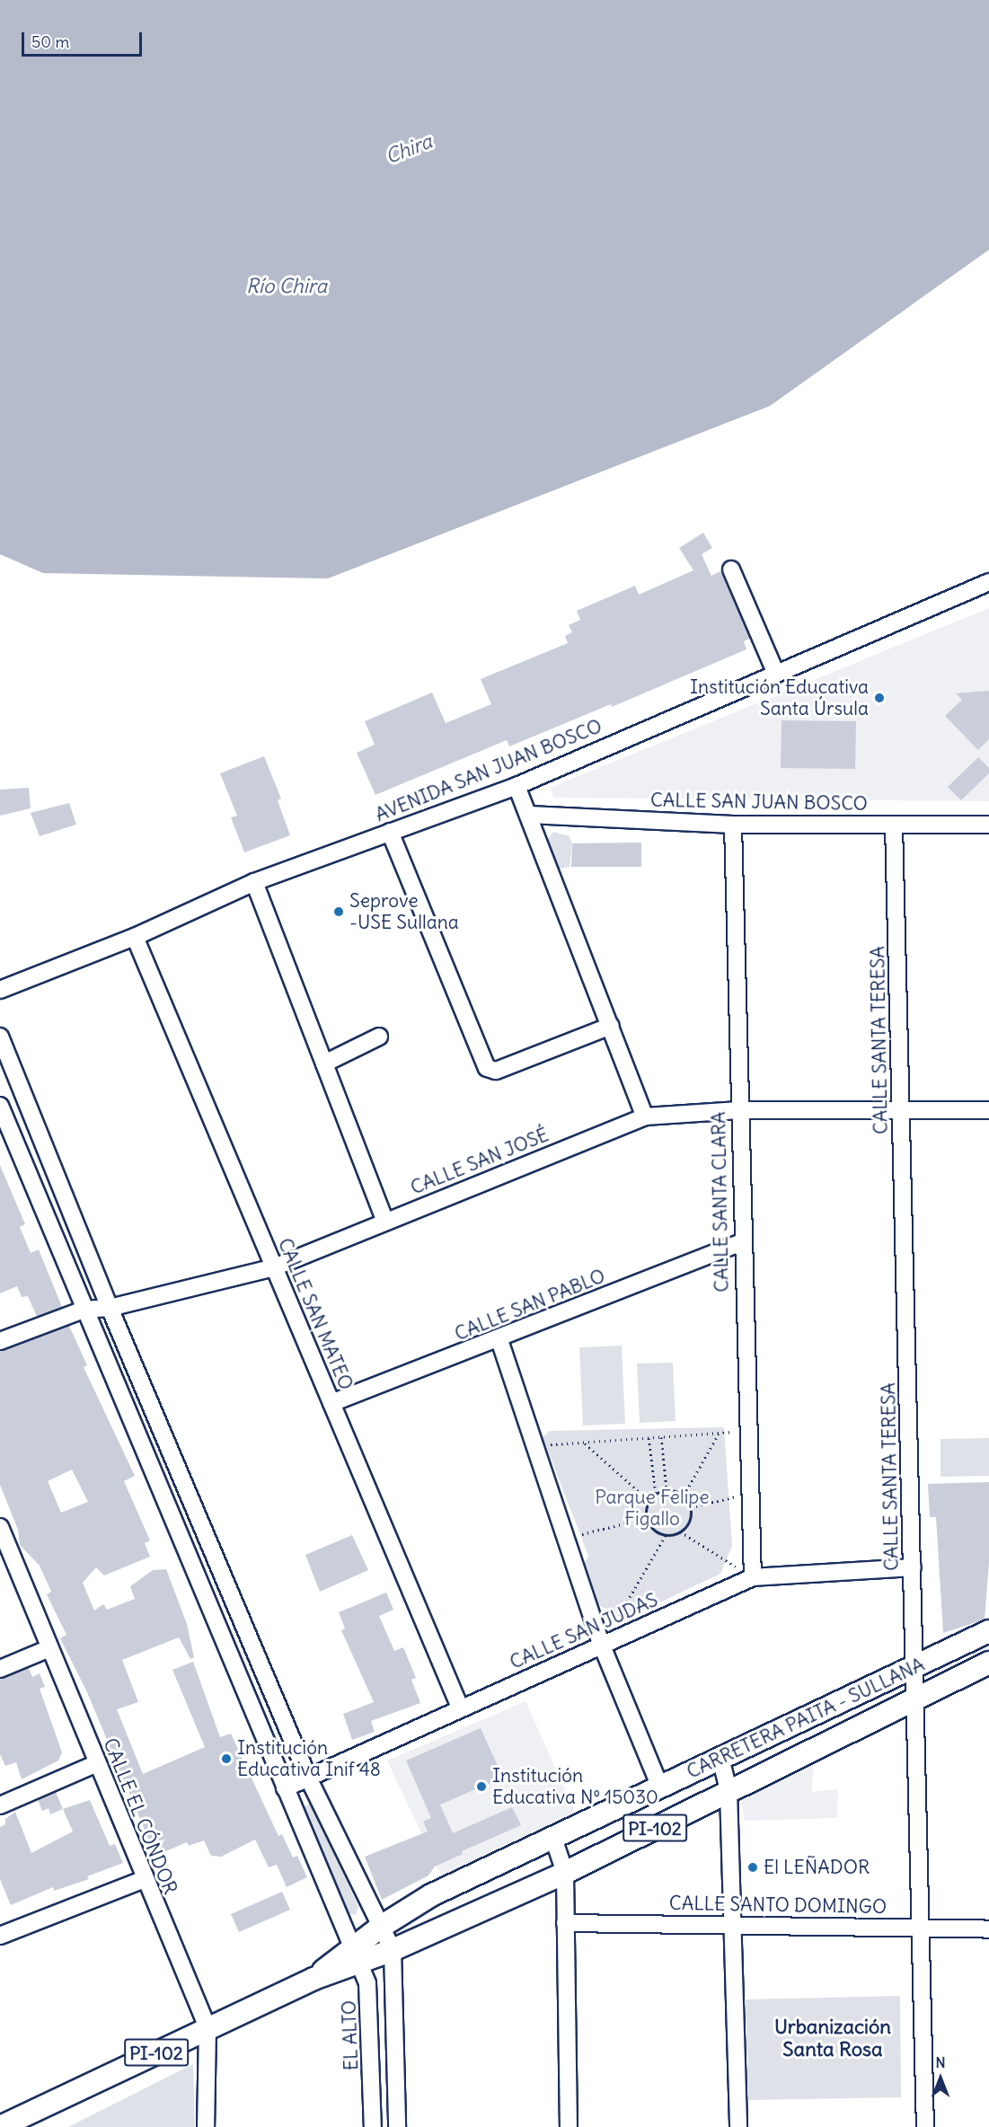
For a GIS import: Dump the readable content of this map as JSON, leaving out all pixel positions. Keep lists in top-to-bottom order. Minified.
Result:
{"streets":{"main road":["CARRETERA PAITA - SULLANA","PI-102"],"street":["AVENIDA SAN JUAN BOSCO","CALLE SAN JUAN BOSCO","CALLE SANTA TERESA","CALLE SAN JOSÉ","CALLE SANTA CLARA","CALLE SAN PABLO","CALLE SAN MATEO","CALLE SAN JUDAS","CALLE EL CÓNDOR","CALLE SANTO DOMINGO","EL ALTO"]},"crossings":[["AVENIDA SAN JUAN BOSCO","CALLE SAN MATEO"],["CALLE SAN JUAN BOSCO","CALLE SANTA TERESA"],["CALLE SAN JUAN BOSCO","CALLE SANTA CLARA"],["CALLE SANTA TERESA","CALLE SAN JOSÉ"],["CALLE SANTA TERESA","CALLE SAN JUDAS"],["CALLE SANTA TERESA","CARRETERA PAITA - SULLANA"],["CALLE SANTA TERESA","CALLE SANTO DOMINGO"],["CALLE SAN JOSÉ","CALLE SANTA CLARA"],["CALLE SAN JOSÉ","CALLE SAN MATEO"],["CALLE SAN JOSÉ","EL ALTO"],["CALLE SANTA CLARA","CALLE SAN PABLO"],["CALLE SANTA CLARA","CALLE SAN JUDAS"],["CALLE SAN PABLO","CALLE SAN MATEO"],["CALLE SAN MATEO","CALLE SAN JUDAS"],["CALLE SAN JUDAS","EL ALTO"],["CARRETERA PAITA - SULLANA","CALLE EL CÓNDOR"],["CARRETERA PAITA - SULLANA","EL ALTO"]],"districts":["Urbanización Santa Rosa"],"water":["Chira","Río Chira"],"parks":["Parque Felipe Figallo"],"places":["Institución Educativa Santa Úrsula","Seprove -USE Sullana","Institución Educativa Inif 48","Institución Educativa Nº 15030","El LEÑADOR"],"scale_bar":"50 m","north":"top"}
